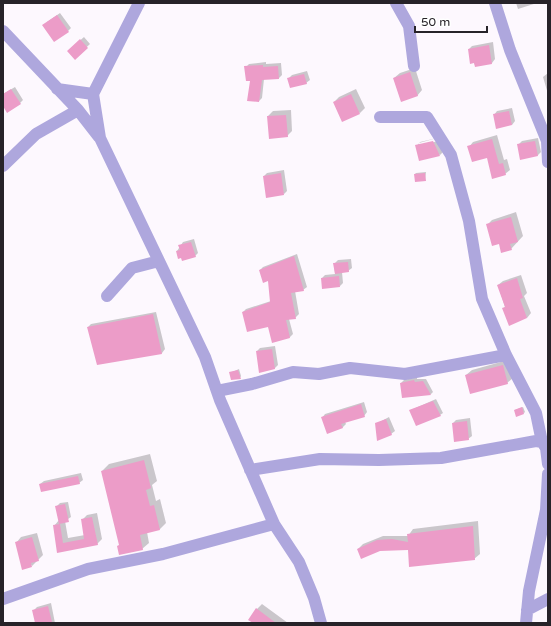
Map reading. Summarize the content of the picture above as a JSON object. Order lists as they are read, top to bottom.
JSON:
{
  "scale_bar": "50 m"
}
